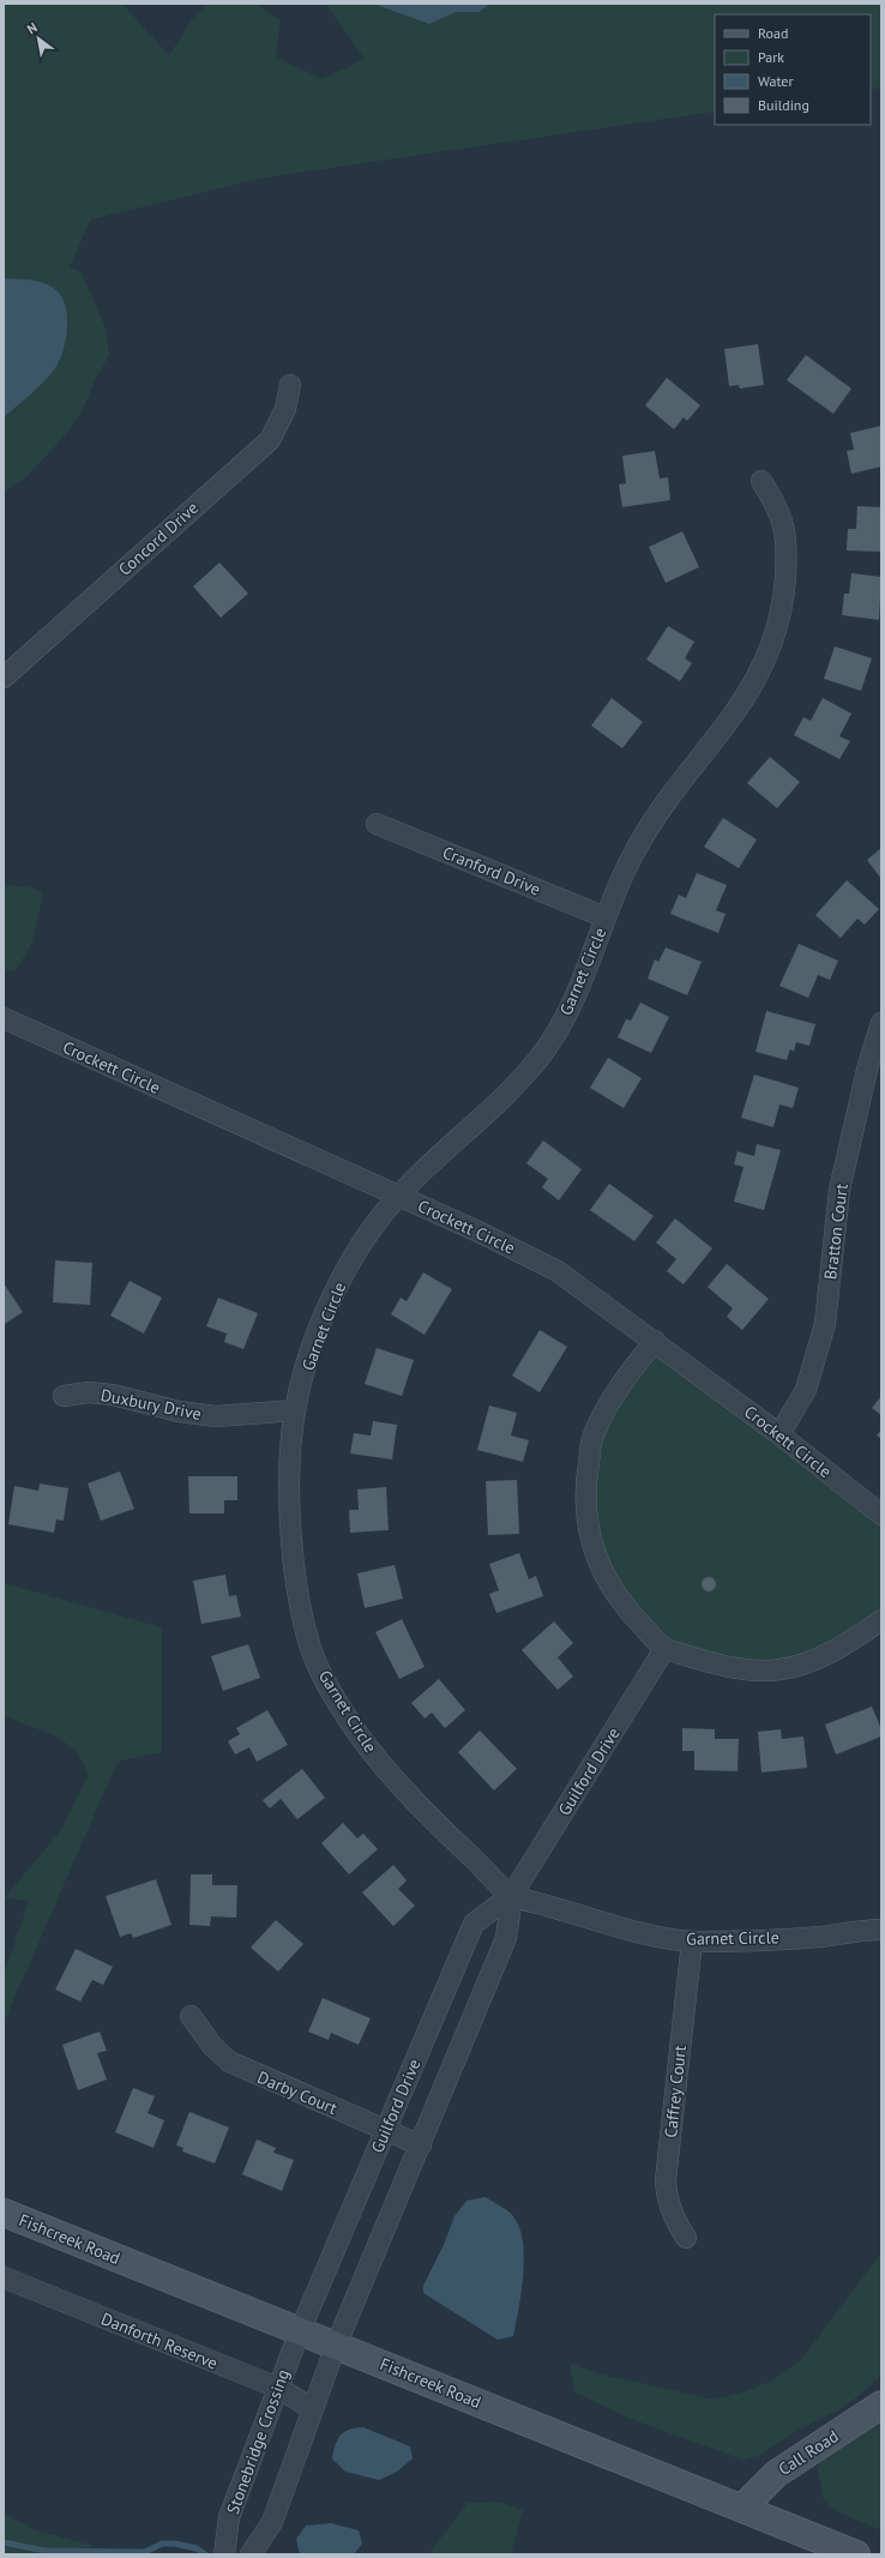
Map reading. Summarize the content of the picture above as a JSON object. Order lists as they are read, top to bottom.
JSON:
{
  "streets": {
    "main road": ["Fishcreek Road", "Call Road"],
    "street": [
      "Concord Drive",
      "Cranford Drive",
      "Garnet Circle",
      "Crockett Circle",
      "Bratton Court",
      "Duxbury Drive",
      "Guilford Drive",
      "Caffrey Court",
      "Darby Court",
      "Danforth Reserve",
      "Stonebridge Crossing"
    ]
  },
  "crossings": [
    ["Cranford Drive", "Garnet Circle"],
    ["Garnet Circle", "Crockett Circle"],
    ["Garnet Circle", "Duxbury Drive"],
    ["Garnet Circle", "Guilford Drive"],
    ["Garnet Circle", "Caffrey Court"],
    ["Crockett Circle", "Bratton Court"],
    ["Guilford Drive", "Darby Court"],
    ["Guilford Drive", "Fishcreek Road"],
    ["Guilford Drive", "Stonebridge Crossing"],
    ["Fishcreek Road", "Stonebridge Crossing"],
    ["Fishcreek Road", "Call Road"],
    ["Danforth Reserve", "Stonebridge Crossing"]
  ],
  "legend": [
    "Road",
    "Park",
    "Water",
    "Building"
  ],
  "north": "top left"
}
